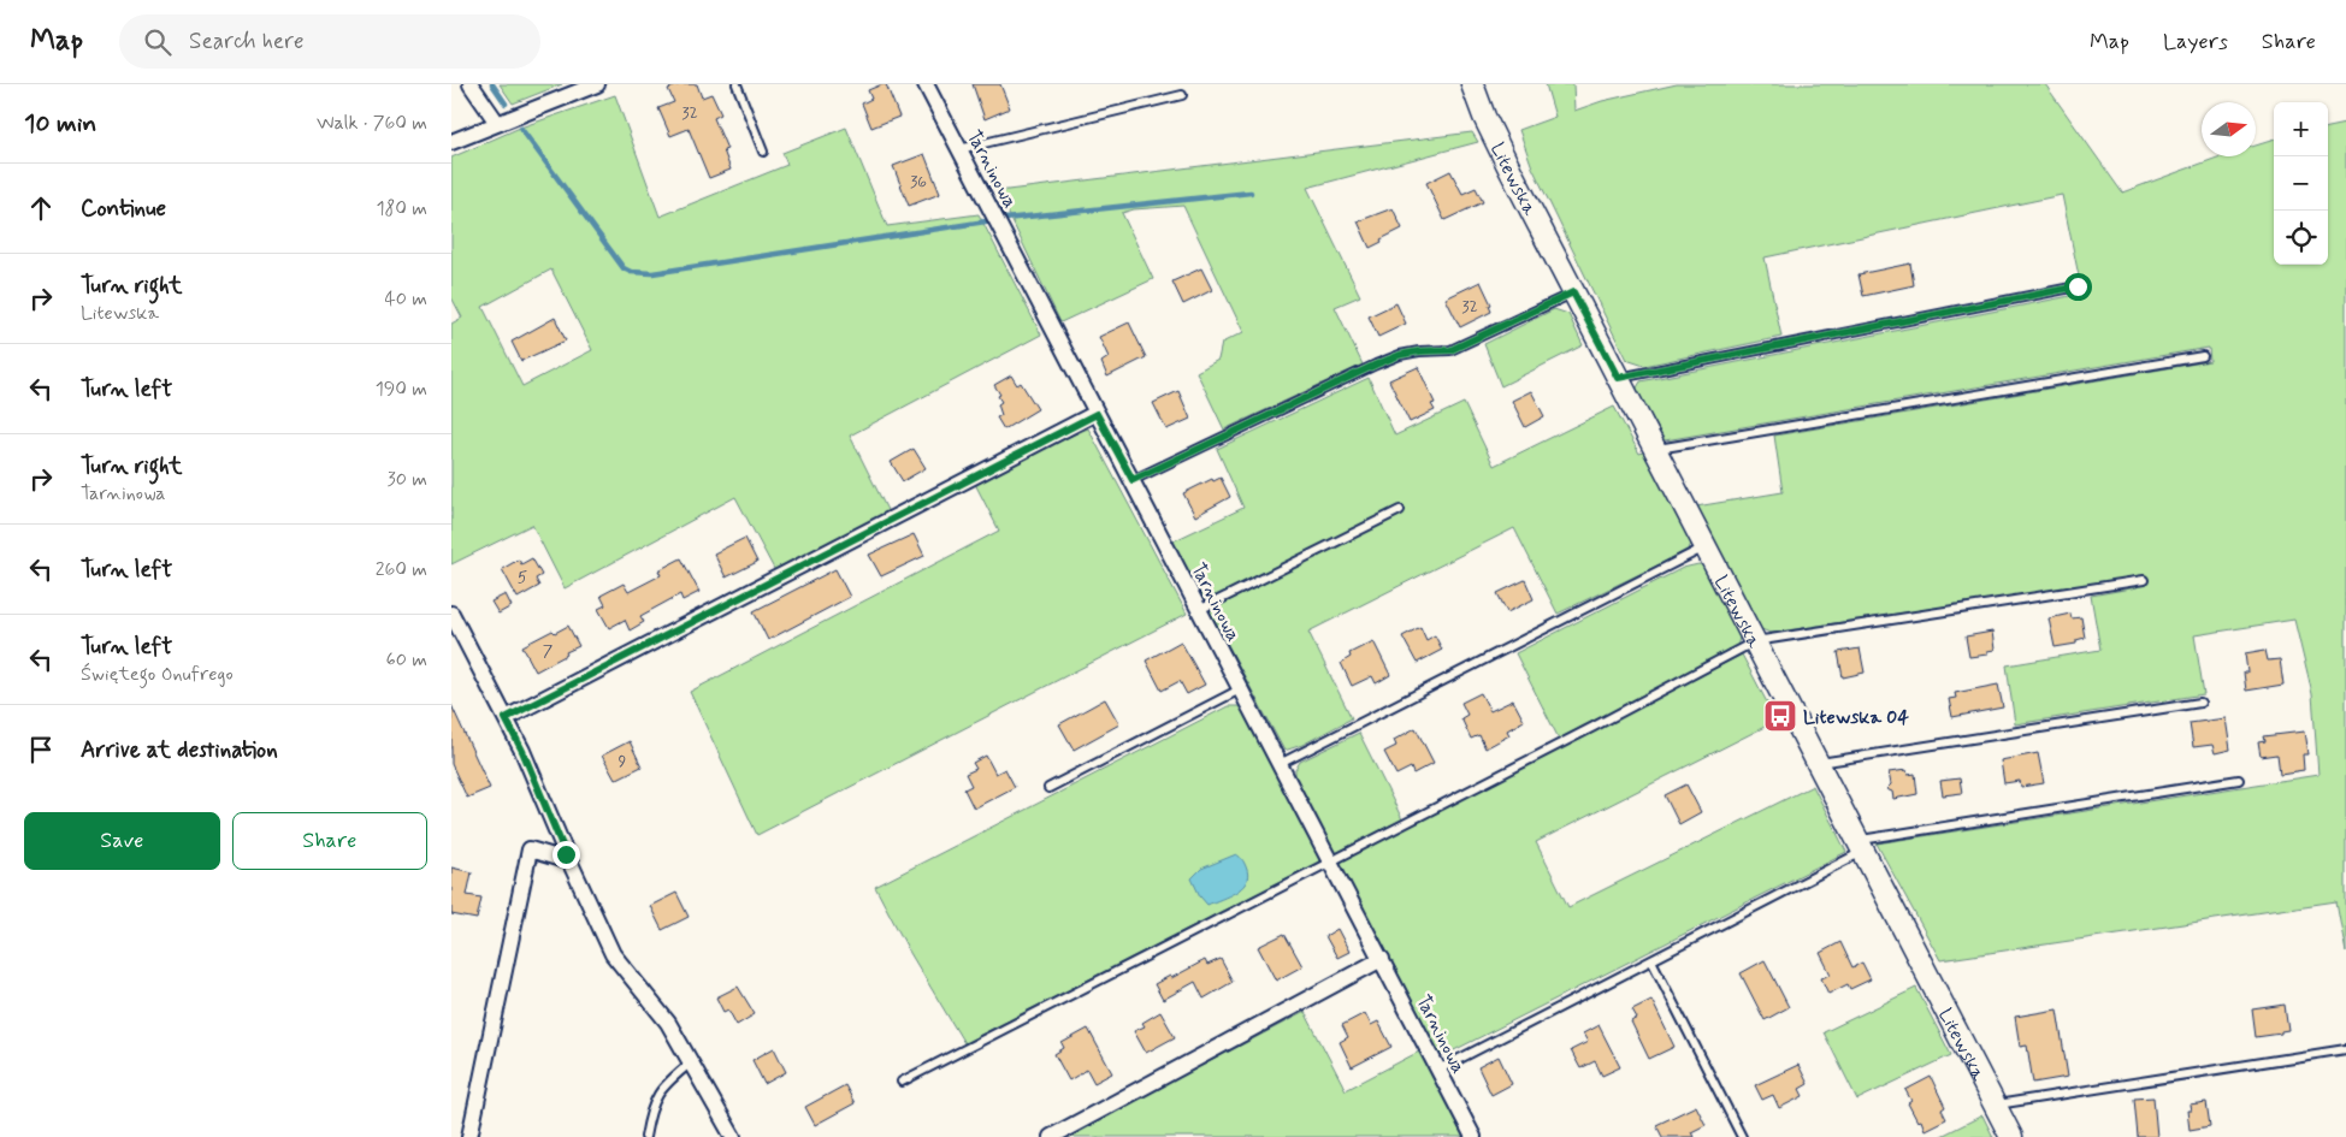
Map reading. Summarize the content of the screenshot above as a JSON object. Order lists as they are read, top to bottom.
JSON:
{
  "streets": {
    "street": ["Tarninowa", "Litewska"]
  },
  "places": {
    "bus stop": ["Litewska 04"]
  },
  "house_numbers": [
    "32",
    "36",
    "32",
    "5",
    "7",
    "9"
  ],
  "north": "right",
  "page": {
    "header": "Map",
    "search": "Search here",
    "nav": ["Map", "Layers", "Share"],
    "heading": ["10 min", "Walk · 760 m"],
    "map_buttons": ["+", "−"],
    "list": [
      ["Continue", "180 m"],
      ["Turn right", "Litewska", "40 m"],
      ["Turn left", "190 m"],
      ["Turn right", "Tarninowa", "30 m"],
      ["Turn left", "260 m"],
      ["Turn left", "Świętego Onufrego", "60 m"],
      "Arrive at destination"
    ],
    "buttons": ["Save", "Share"]
  }
}
